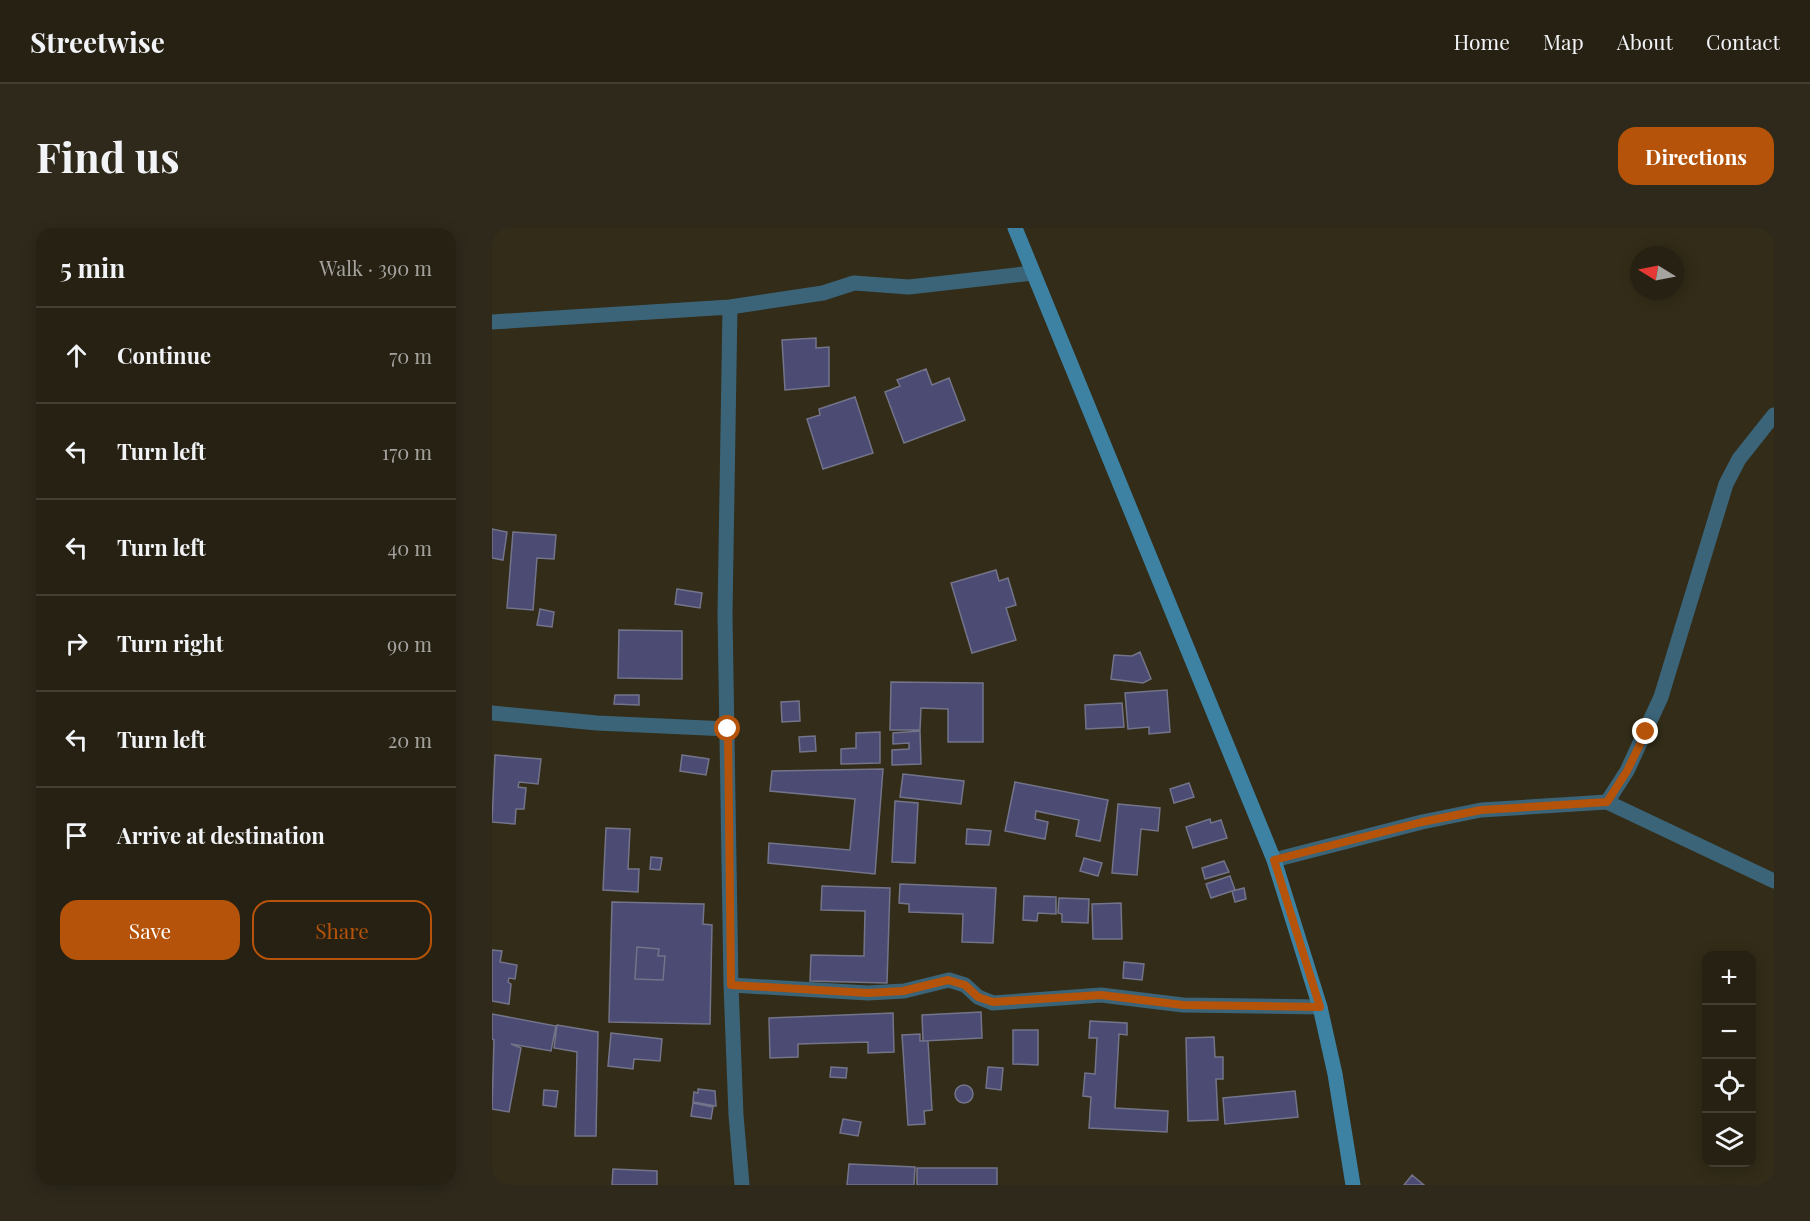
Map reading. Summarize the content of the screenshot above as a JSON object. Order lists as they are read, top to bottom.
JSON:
{
  "north": "left",
  "page": {
    "header": "Streetwise",
    "nav": [
      "Home",
      "Map",
      "About",
      "Contact"
    ],
    "buttons": [
      "Directions",
      ["Save", "Share"]
    ],
    "title": "Find us",
    "heading": ["5 min", "Walk · 390 m"],
    "list": [
      ["Continue", "70 m"],
      ["Turn left", "170 m"],
      ["Turn left", "40 m"],
      ["Turn right", "90 m"],
      ["Turn left", "20 m"],
      "Arrive at destination"
    ],
    "map_buttons": ["+", "−"]
  }
}
